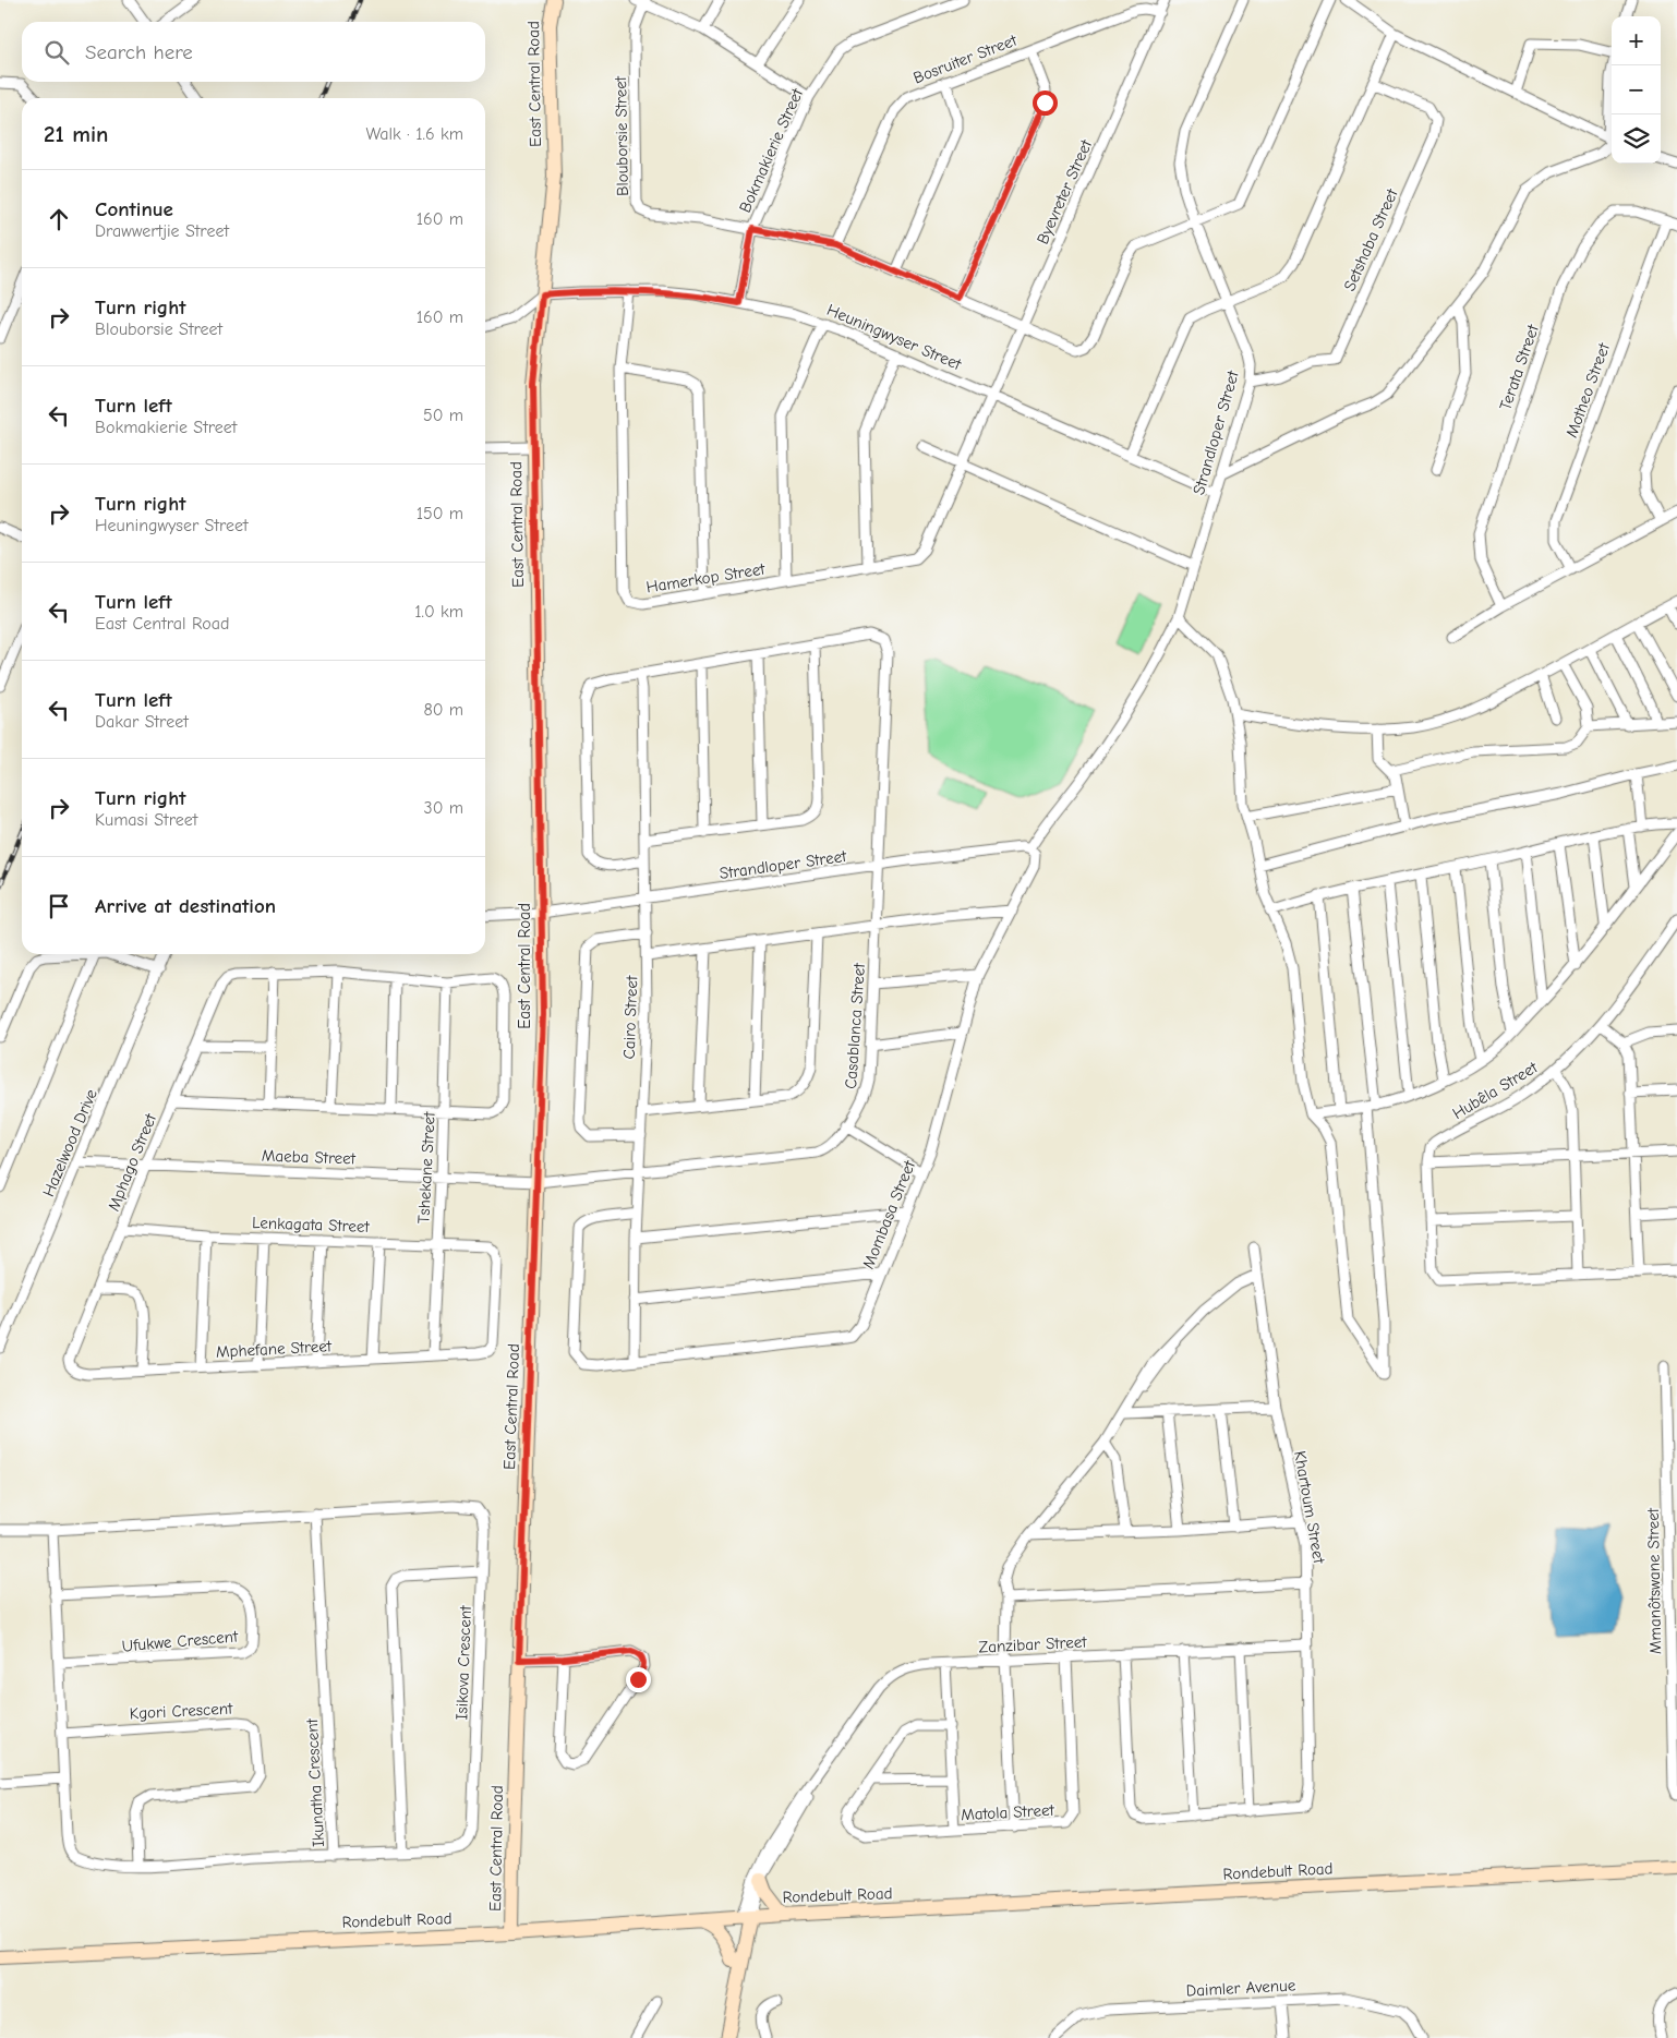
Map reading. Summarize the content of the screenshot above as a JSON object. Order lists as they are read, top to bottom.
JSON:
{
  "streets": {
    "street": [
      "Bosruiter Street",
      "East Central Road",
      "Blouborsie Street",
      "Bokmakierie Street",
      "Byevreter Street",
      "Setshaba Street",
      "Heuningwyser Street",
      "Terata Street",
      "Motheo Street",
      "Strandloper Street",
      "Hamerkop Street",
      "Cairo Street",
      "Casablanca Street",
      "Hubêla Street",
      "Hazelwood Drive",
      "Maeba Street",
      "Mphago Street",
      "Tshekane Street",
      "Mombasa Street",
      "Lenkagata Street",
      "Mphefane Street",
      "Khartoum Street",
      "Mmanôtswane Street",
      "Ufukwe Crescent",
      "Zanzibar Street",
      "Isikova Crescent",
      "Kgori Crescent",
      "Ikunatha Crescent",
      "Matola Street",
      "Rondebult Road",
      "Daimler Avenue"
    ]
  },
  "crossings": [
    ["Bosruiter Street", "Blouborsie Street"],
    ["Bosruiter Street", "Byevreter Street"],
    ["East Central Road", "Heuningwyser Street"],
    ["East Central Road", "Strandloper Street"],
    ["East Central Road", "Casablanca Street"],
    ["East Central Road", "Maeba Street"],
    ["East Central Road", "Rondebult Road"],
    ["Blouborsie Street", "Bokmakierie Street"],
    ["Blouborsie Street", "Byevreter Street"],
    ["Blouborsie Street", "Strandloper Street"],
    ["Bokmakierie Street", "Heuningwyser Street"],
    ["Byevreter Street", "Heuningwyser Street"],
    ["Byevreter Street", "Hamerkop Street"],
    ["Setshaba Street", "Strandloper Street"],
    ["Heuningwyser Street", "Strandloper Street"],
    ["Heuningwyser Street", "Hamerkop Street"],
    ["Terata Street", "Motheo Street"],
    ["Strandloper Street", "Cairo Street"],
    ["Strandloper Street", "Casablanca Street"],
    ["Strandloper Street", "Mombasa Street"],
    ["Cairo Street", "Casablanca Street"],
    ["Cairo Street", "Mombasa Street"],
    ["Casablanca Street", "Maeba Street"],
    ["Hazelwood Drive", "Maeba Street"],
    ["Maeba Street", "Mphago Street"],
    ["Maeba Street", "Tshekane Street"],
    ["Mphago Street", "Lenkagata Street"],
    ["Mphago Street", "Mphefane Street"],
    ["Tshekane Street", "Lenkagata Street"],
    ["Tshekane Street", "Mphefane Street"],
    ["Lenkagata Street", "Mphefane Street"],
    ["Khartoum Street", "Zanzibar Street"],
    ["Ufukwe Crescent", "Ikunatha Crescent"],
    ["Zanzibar Street", "Matola Street"],
    ["Isikova Crescent", "Ikunatha Crescent"],
    ["Kgori Crescent", "Ikunatha Crescent"]
  ],
  "page": {
    "map_buttons": ["+", "−"],
    "search": "Search here",
    "heading": ["21 min", "Walk · 1.6 km"],
    "list": [
      ["Continue", "Drawwertjie Street", "160 m"],
      ["Turn right", "Blouborsie Street", "160 m"],
      ["Turn left", "Bokmakierie Street", "50 m"],
      ["Turn right", "Heuningwyser Street", "150 m"],
      ["Turn left", "East Central Road", "1.0 km"],
      ["Turn left", "Dakar Street", "80 m"],
      ["Turn right", "Kumasi Street", "30 m"],
      "Arrive at destination"
    ]
  }
}
